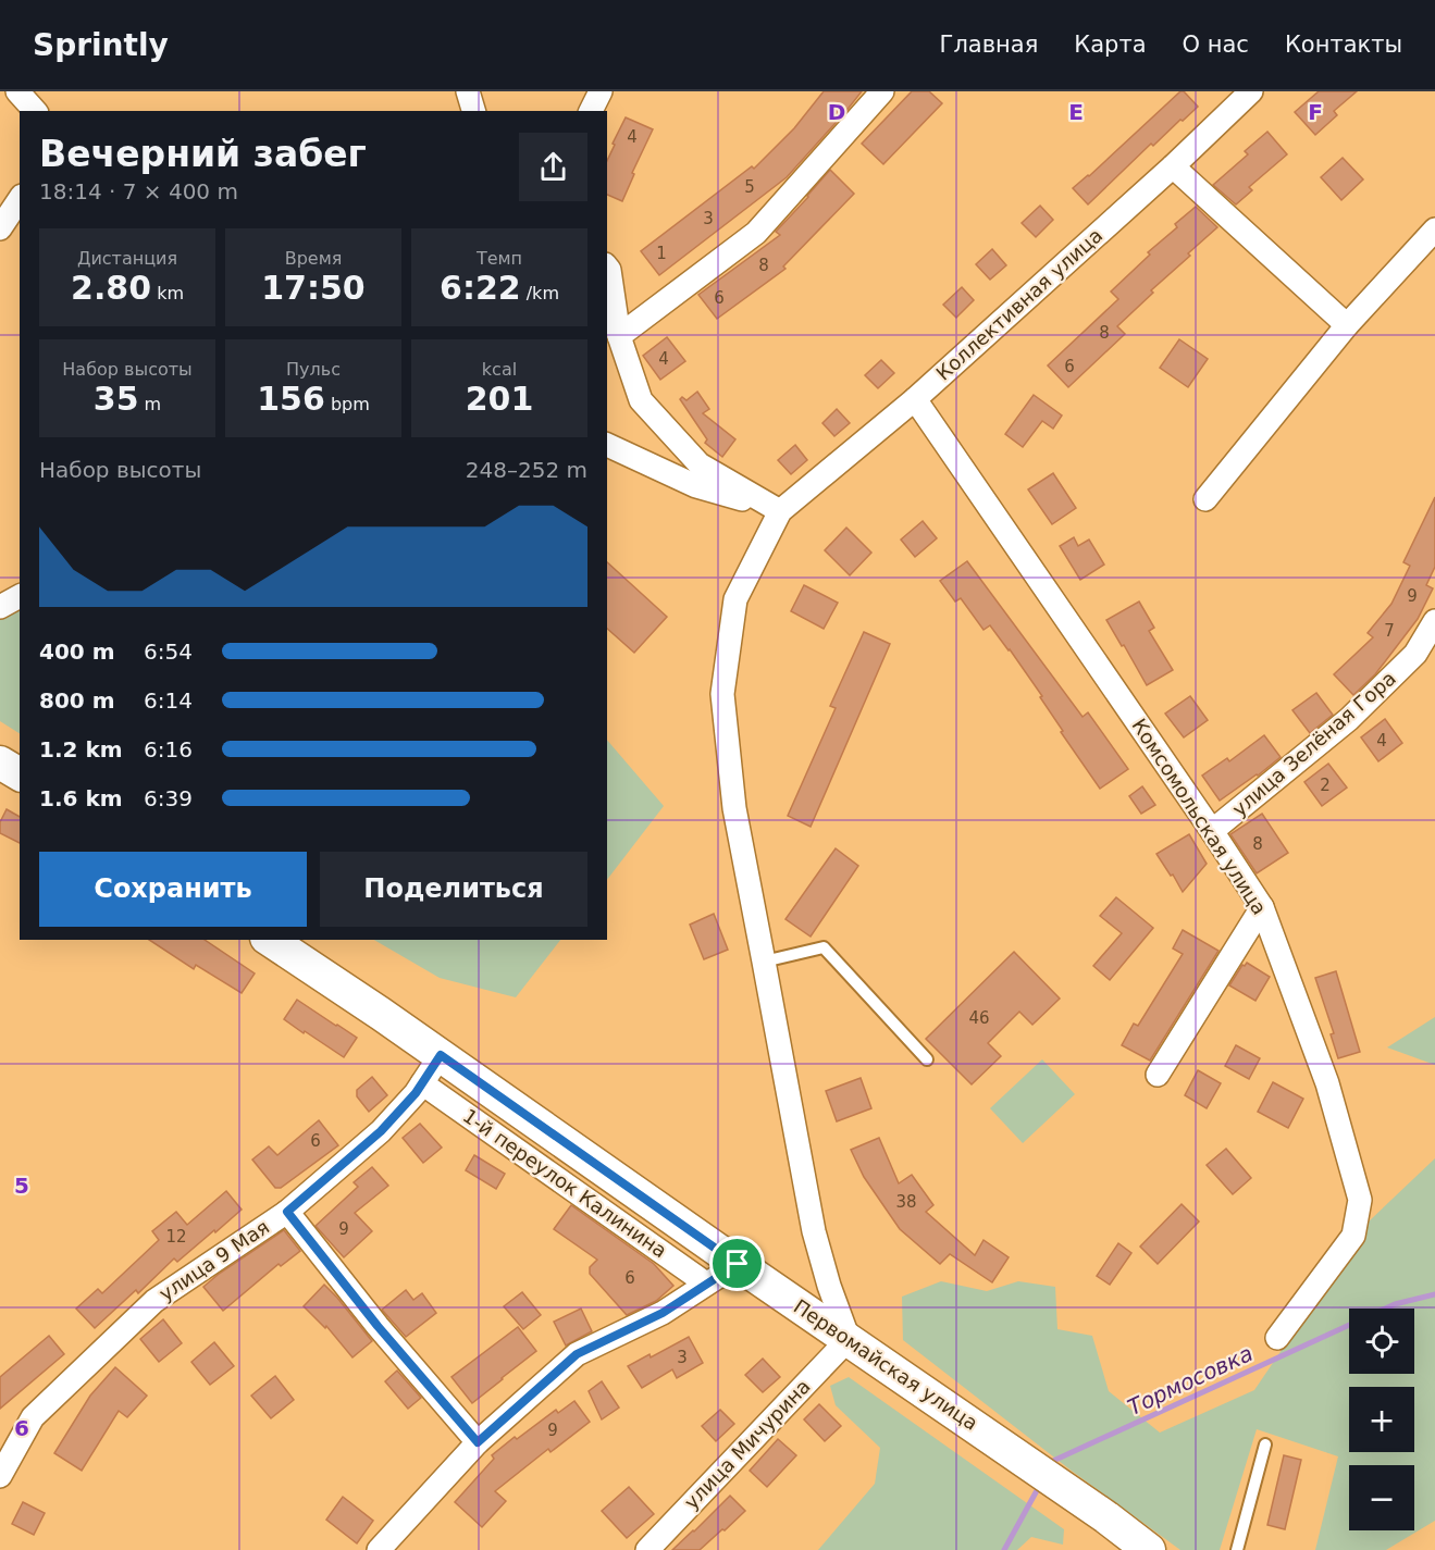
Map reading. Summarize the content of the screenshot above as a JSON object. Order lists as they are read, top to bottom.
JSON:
{
  "streets": {
    "main road": ["Первомайская улица"],
    "street": [
      "Коллективная улица",
      "улица Зелёная Гора",
      "Комсомольская улица",
      "1-й переулок Калинина",
      "улица 9 Мая",
      "улица Мичурина"
    ]
  },
  "crossings": [
    ["Коллективная улица", "Комсомольская улица"],
    ["улица Зелёная Гора", "Комсомольская улица"],
    ["1-й переулок Калинина", "улица 9 Мая"],
    ["улица 9 Мая", "Первомайская улица"],
    ["Первомайская улица", "улица Мичурина"]
  ],
  "water": ["Тормосовка"],
  "house_numbers": [
    "4",
    "5",
    "3",
    "1",
    "8",
    "6",
    "8",
    "4",
    "6",
    "9",
    "7",
    "4",
    "2",
    "8",
    "46",
    "6",
    "38",
    "9",
    "12",
    "6",
    "3",
    "9"
  ],
  "page": {
    "header": "Sprintly",
    "nav": [
      "Главная",
      "Карта",
      "О нас",
      "Контакты"
    ],
    "heading": ["Вечерний забег", "18:14 · 7 × 400 m"],
    "stats": [
      ["Дистанция", "2.80 km"],
      ["Время", "17:50"],
      ["Темп", "6:22 /km"],
      ["Набор высоты", "35 m"],
      ["Пульс", "156 bpm"],
      ["kcal", "201"]
    ],
    "chart": ["Набор высоты", "248–252 m"],
    "list": [
      {
        "name": "400 m",
        "note": "6:54"
      },
      {
        "name": "800 m",
        "note": "6:14"
      },
      {
        "name": "1.2 km",
        "note": "6:16"
      },
      {
        "name": "1.6 km",
        "note": "6:39"
      }
    ],
    "buttons": ["Сохранить", "Поделиться"],
    "map_buttons": ["+", "−"]
  },
  "grid": {
    "columns": ["D", "E", "F"],
    "rows": ["5", "6"]
  }
}
